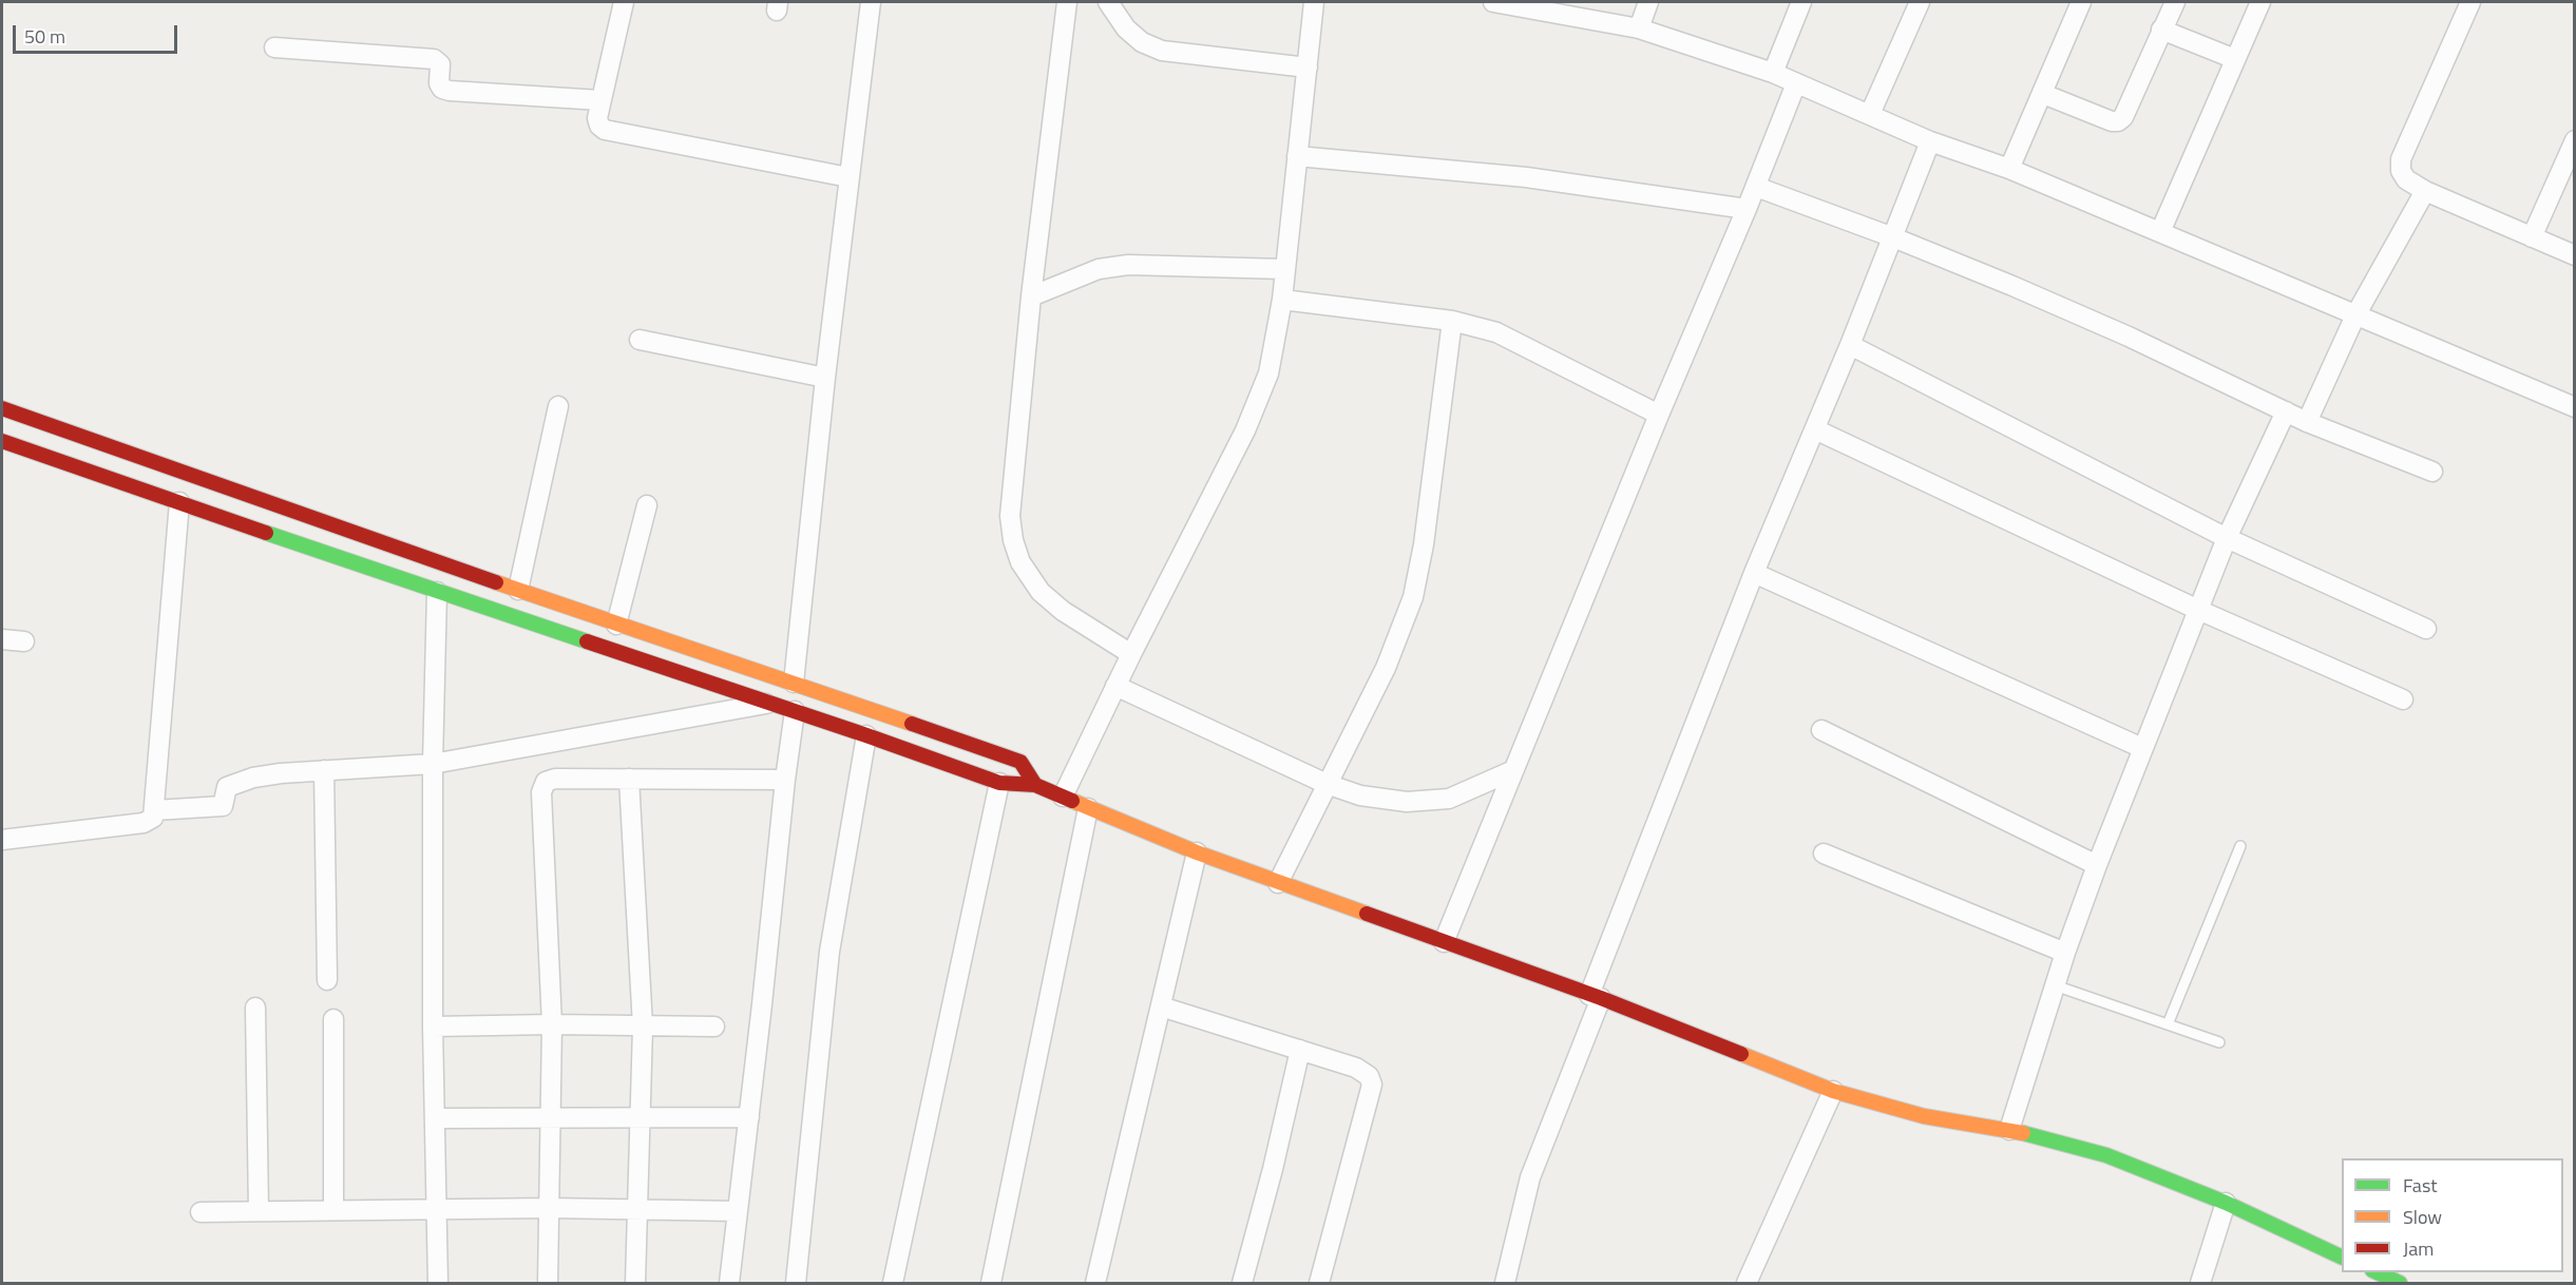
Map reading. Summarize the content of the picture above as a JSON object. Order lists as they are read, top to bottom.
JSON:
{
  "legend": ["Fast", "Slow", "Jam"],
  "scale_bar": "50 m"
}
